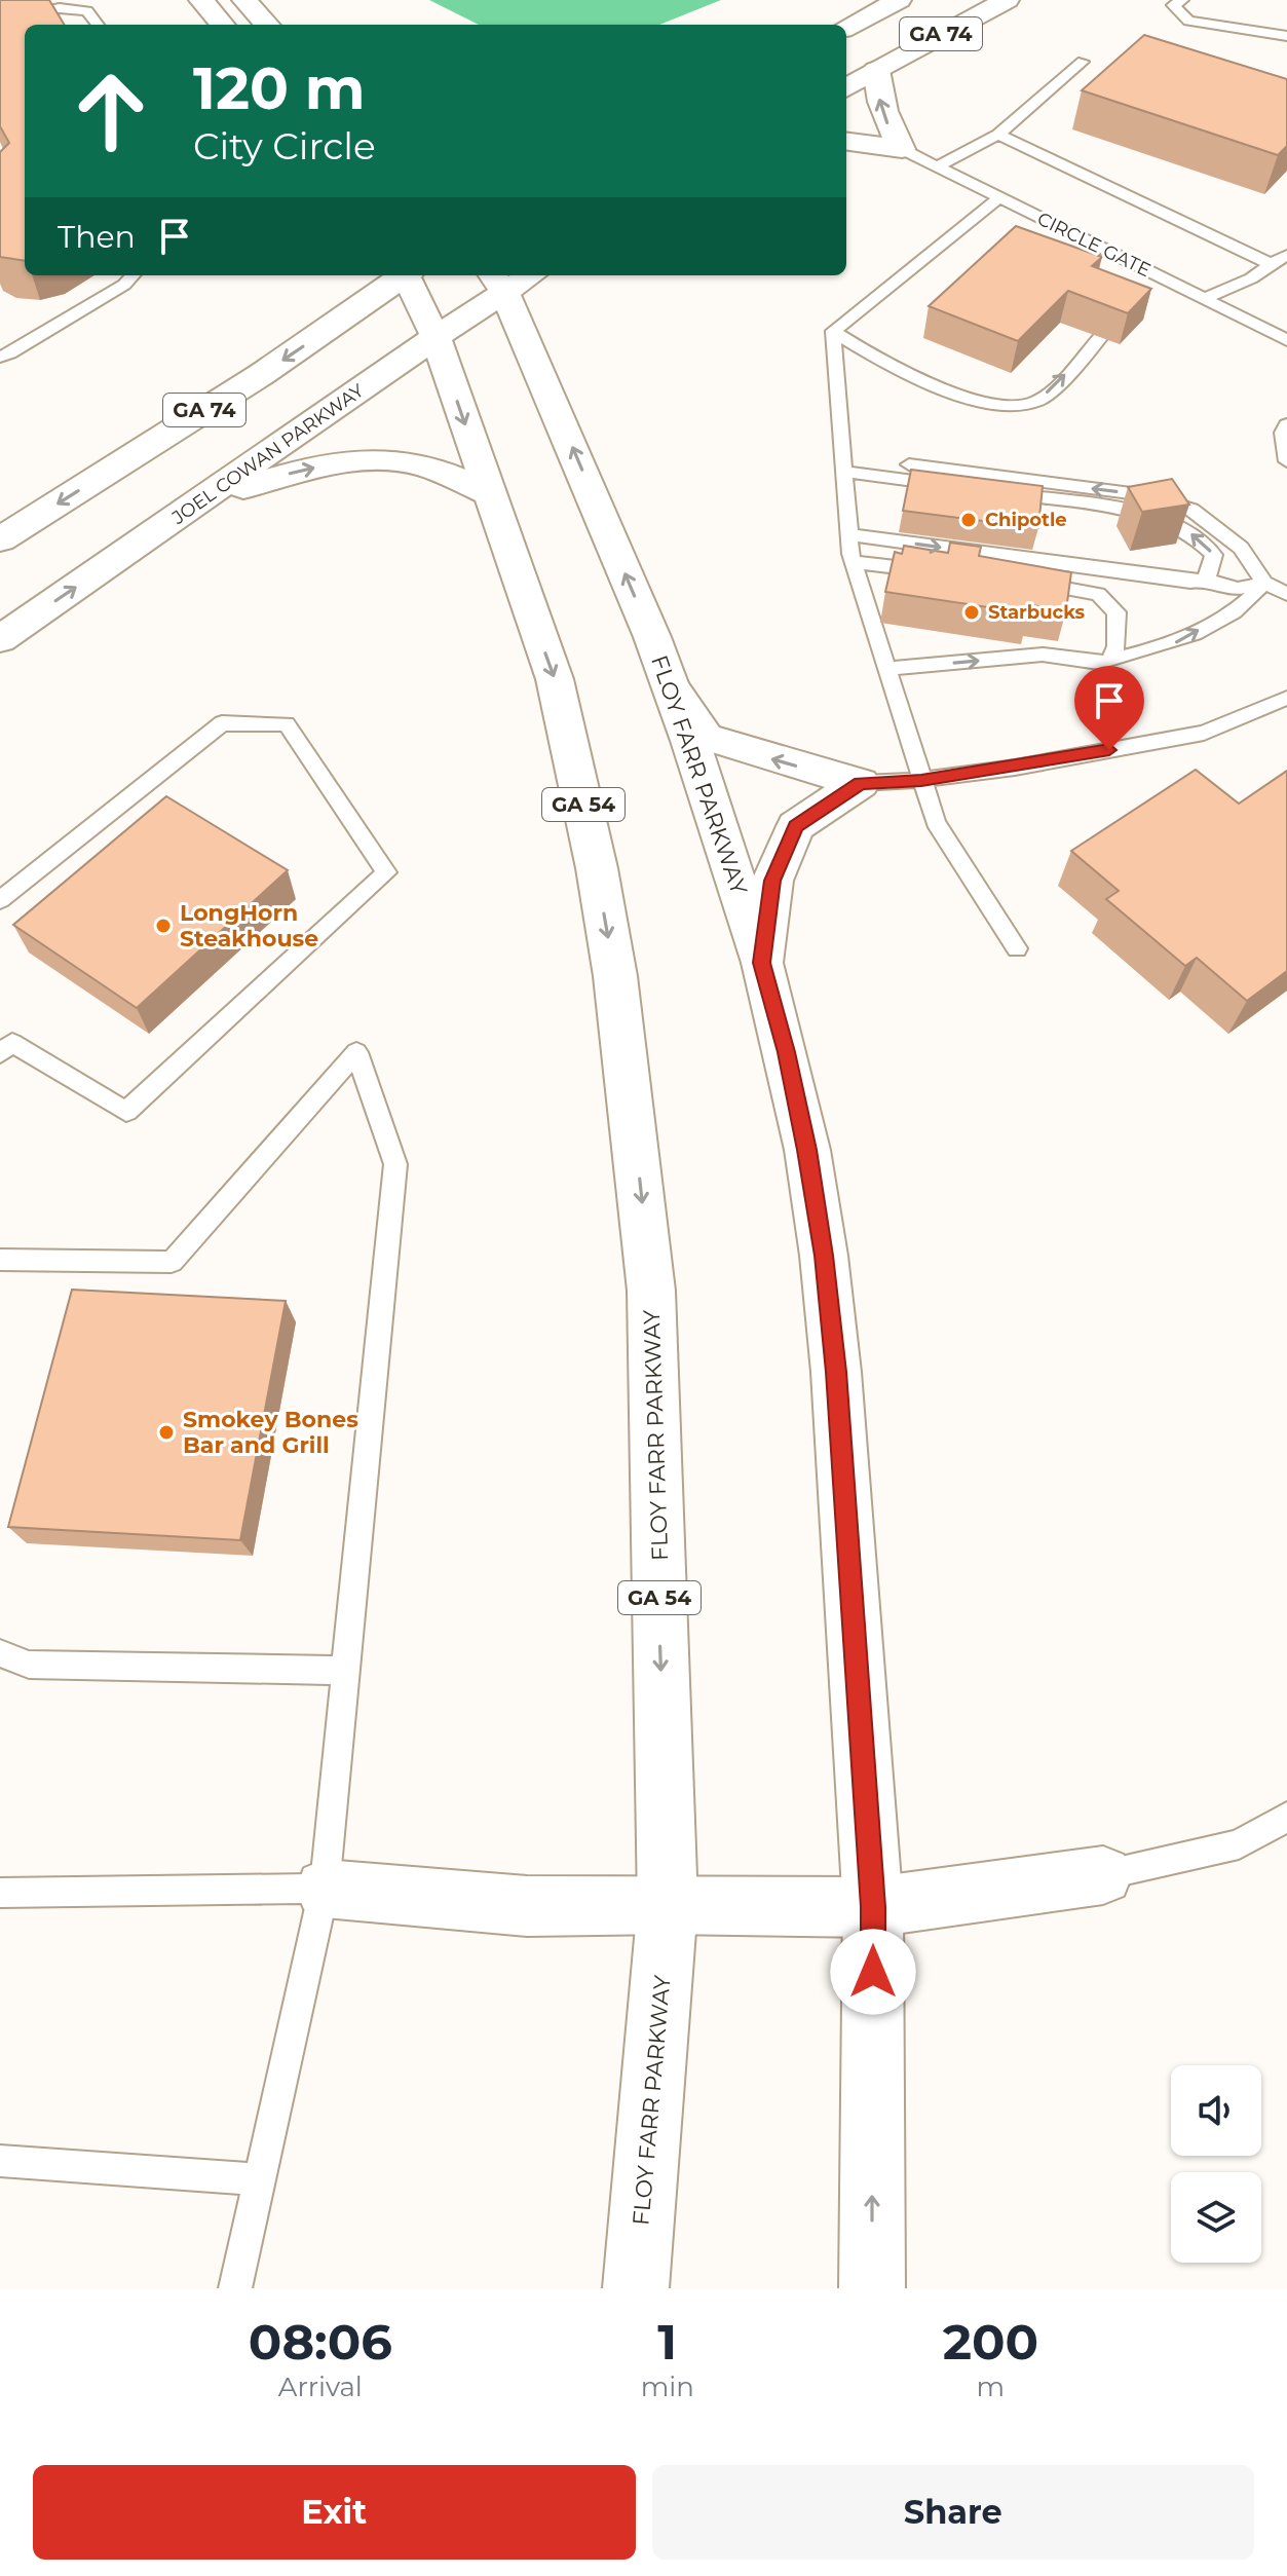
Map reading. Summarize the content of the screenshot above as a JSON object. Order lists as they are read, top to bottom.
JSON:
{
  "streets": {
    "main road": [
      "GA 74",
      "CIRCLE GATE",
      "JOEL COWAN PARKWAY",
      "FLOY FARR PARKWAY",
      "GA 54"
    ]
  },
  "crossings": [
    ["JOEL COWAN PARKWAY", "FLOY FARR PARKWAY"]
  ],
  "places": [
    "Chipotle",
    "Starbucks",
    "LongHorn Steakhouse",
    "Smokey Bones Bar and Grill"
  ],
  "page": {
    "turn": ["120 m", "City Circle"],
    "then": "Then",
    "eta": [
      "08:06",
      "Arrival",
      "1",
      "min",
      "200",
      "m"
    ],
    "buttons": ["Exit", "Share"]
  }
}
